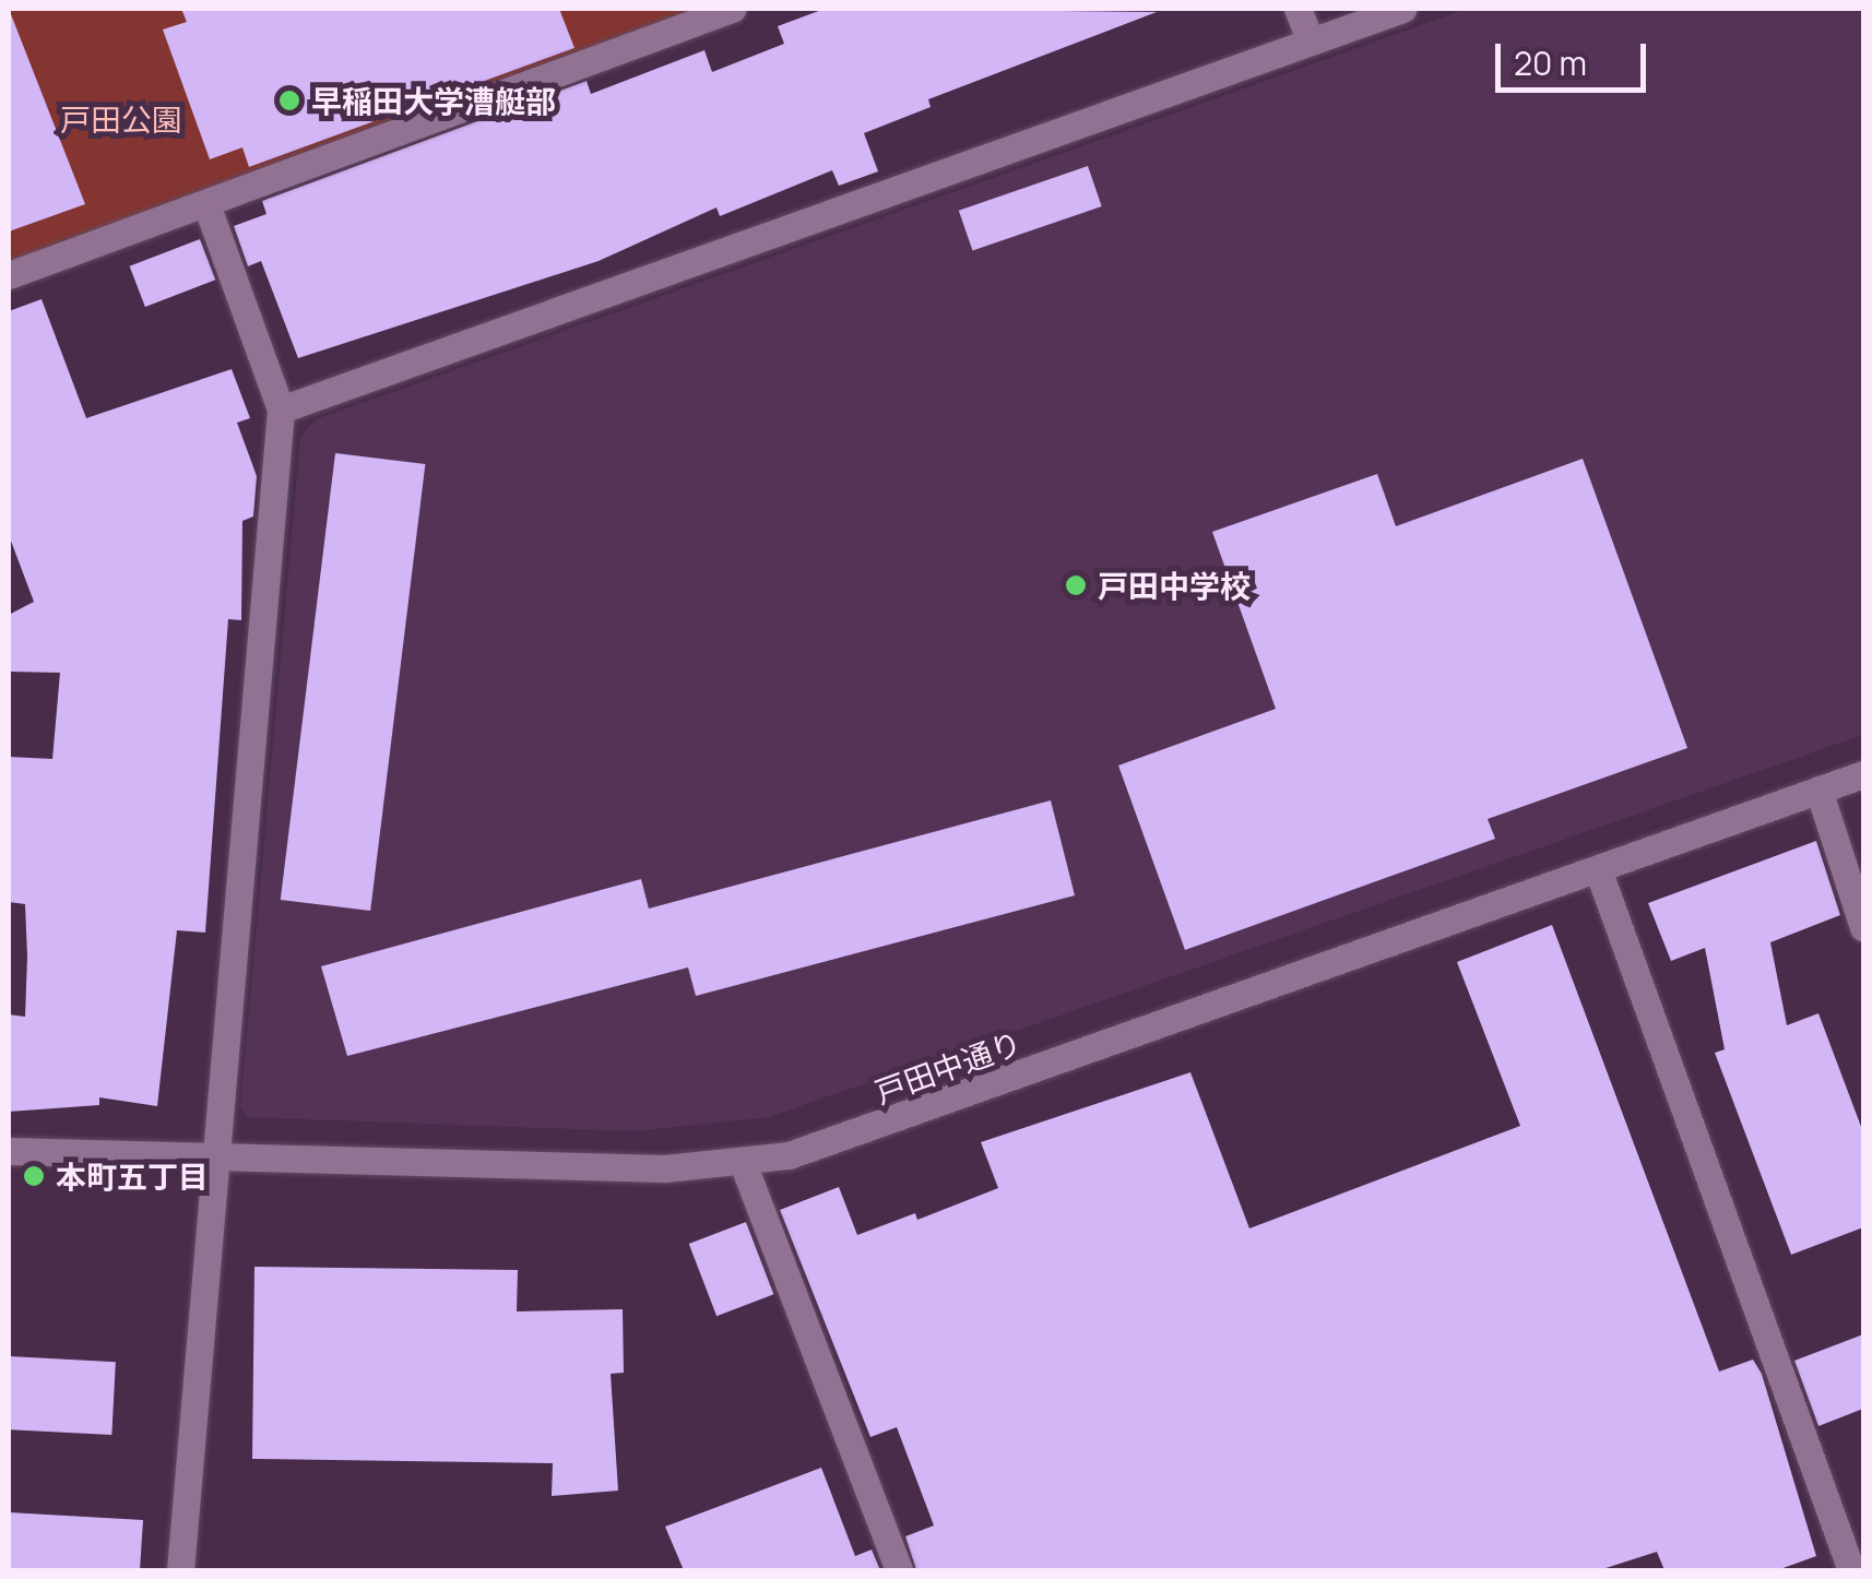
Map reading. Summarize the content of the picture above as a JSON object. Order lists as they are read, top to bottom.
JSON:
{
  "streets": {
    "street": ["戸田中通り"]
  },
  "parks": ["戸田公園"],
  "places": ["早稲田大学漕艇部", "戸田中学校", "本町五丁目"],
  "scale_bar": "20 m"
}
